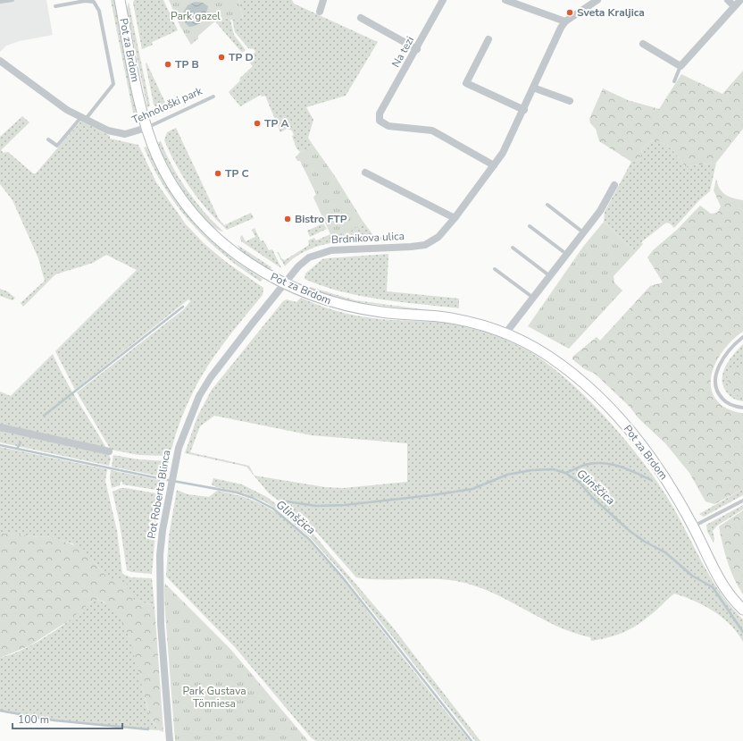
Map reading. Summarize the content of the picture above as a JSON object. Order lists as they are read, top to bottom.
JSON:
{
  "streets": {
    "main road": ["Pot za Brdom"],
    "street": [
      "Na tezi",
      "Tehnološki park",
      "Brdnikova ulica",
      "Pot Roberta Blinca"
    ]
  },
  "crossings": [
    ["Pot za Brdom", "Tehnološki park"],
    ["Pot za Brdom", "Brdnikova ulica"],
    ["Pot za Brdom", "Pot Roberta Blinca"],
    ["Na tezi", "Brdnikova ulica"],
    ["Brdnikova ulica", "Pot Roberta Blinca"]
  ],
  "water": ["Glinščica"],
  "parks": ["Park gazel", "Park Gustava Tönniesa"],
  "places": [
    "Sveta Kraljica",
    "TP D",
    "TP B",
    "TP A",
    "TP C",
    "Bistro FTP"
  ],
  "scale_bar": "100 m"
}
